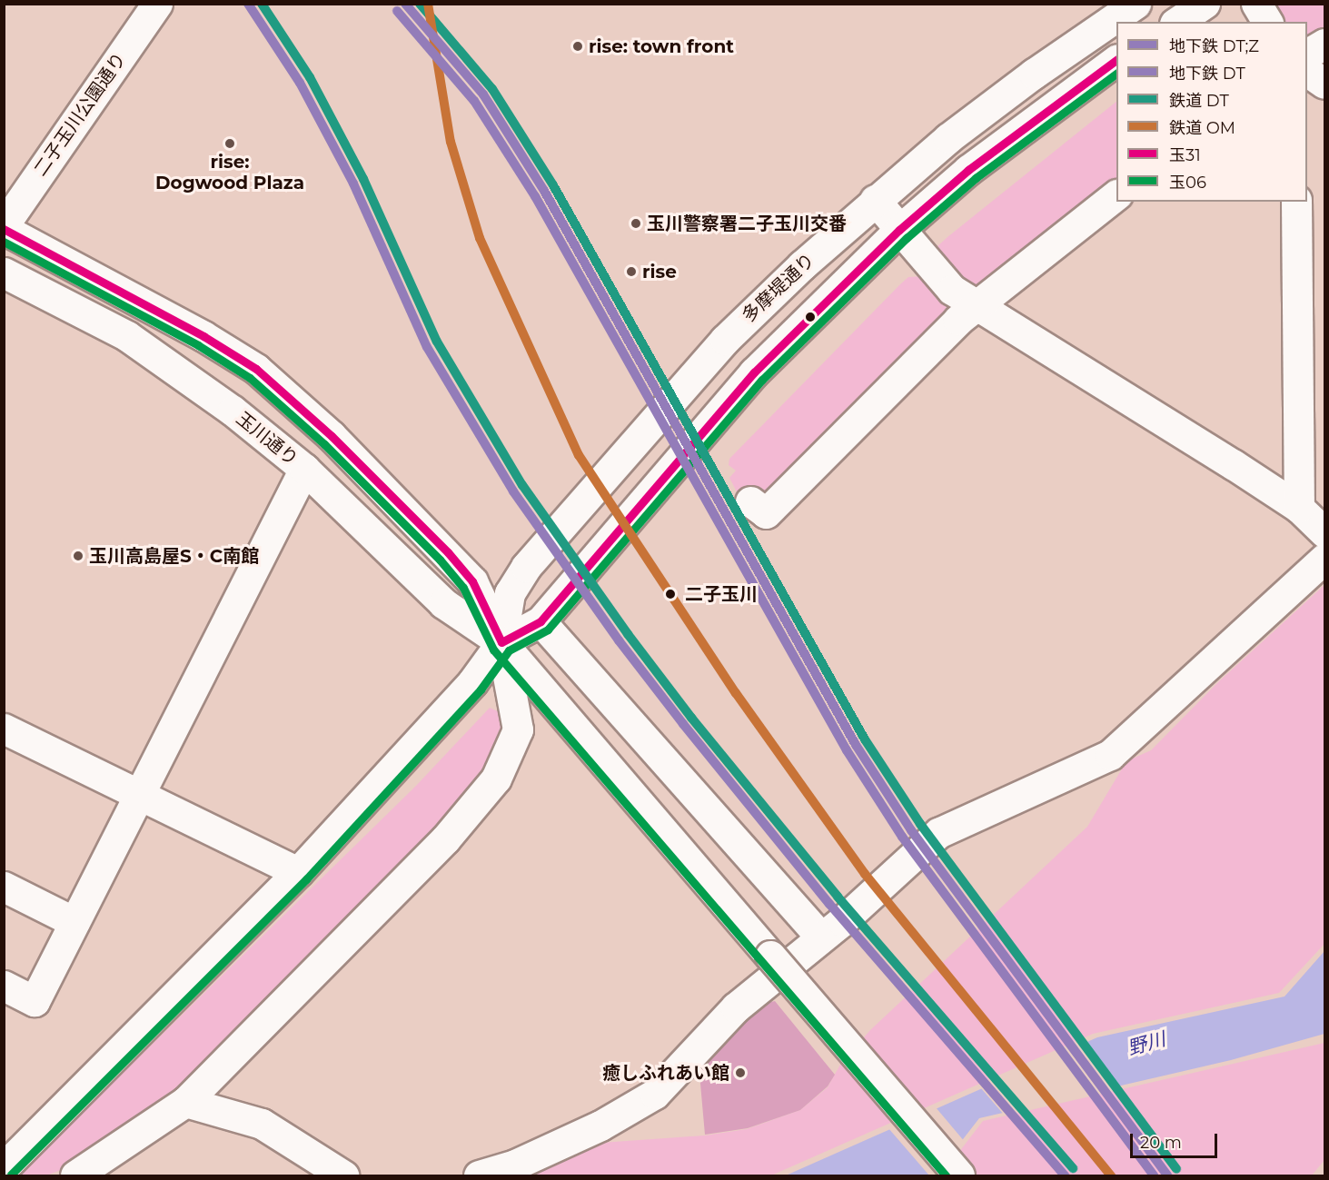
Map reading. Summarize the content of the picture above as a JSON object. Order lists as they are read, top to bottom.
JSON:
{
  "streets": {
    "main road": ["二子玉川公園通り", "多摩堤通り", "玉川通り"]
  },
  "crossings": [
    ["二子玉川公園通り", "玉川通り"],
    ["多摩堤通り", "玉川通り"]
  ],
  "water": ["野川"],
  "places": [
    "rise: town front",
    "rise: Dogwood Plaza",
    "玉川警察署二子玉川交番",
    "rise",
    "玉川高島屋S・C南館",
    "二子玉川",
    "癒しふれあい館"
  ],
  "lines": [
    "metro line DT;Z",
    "rail line DT",
    "rail line OM",
    "metro line DT",
    "transit line 玉31",
    "transit line 玉06"
  ],
  "legend": [
    "地下鉄 DT;Z",
    "地下鉄 DT",
    "鉄道 DT",
    "鉄道 OM",
    "玉31",
    "玉06"
  ],
  "scale_bar": "20 m"
}
